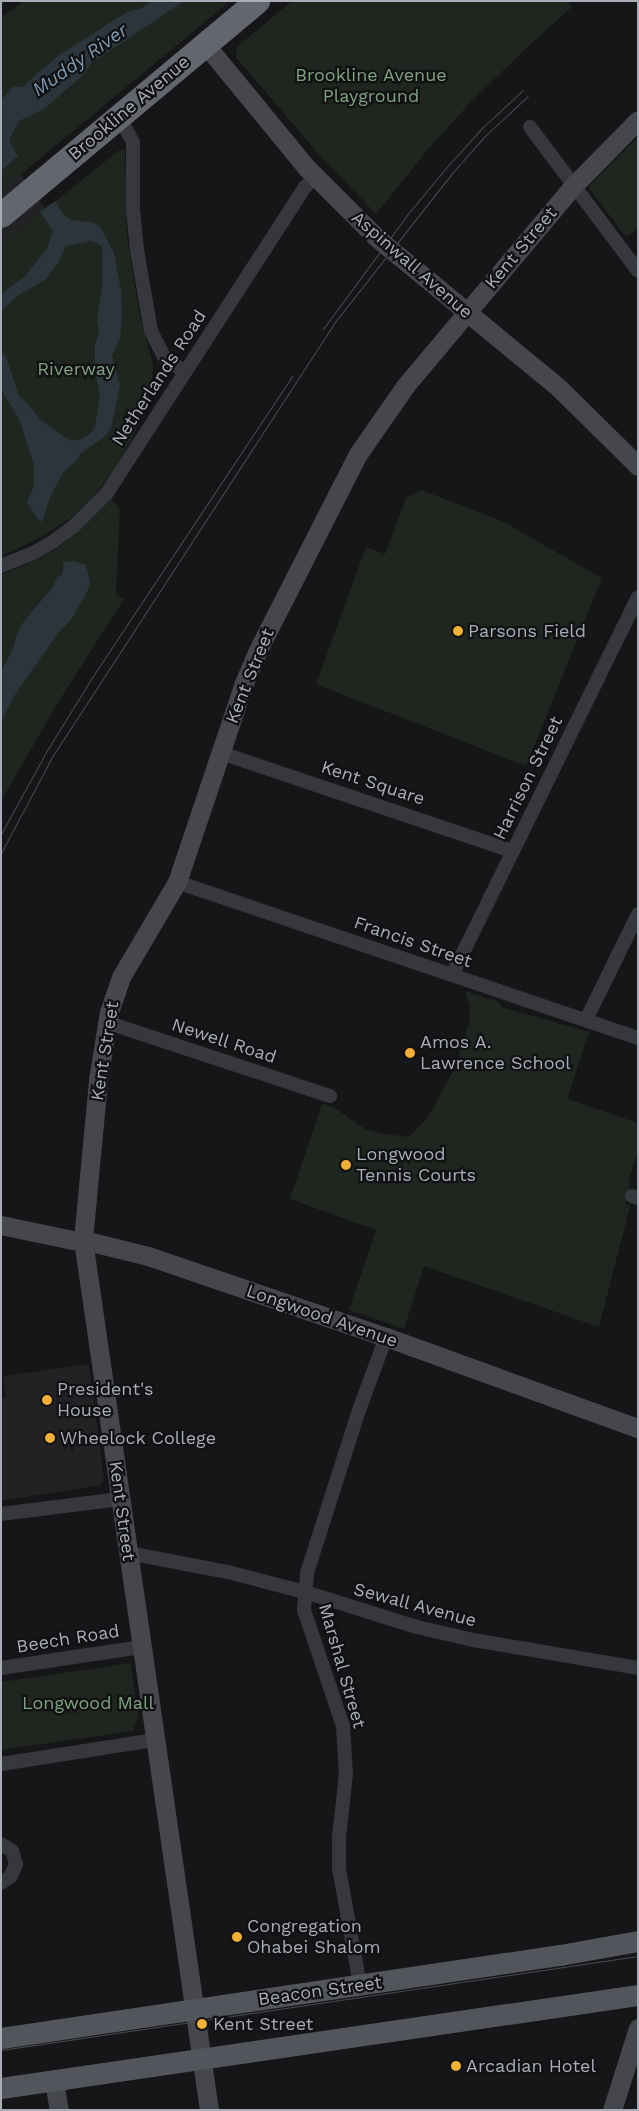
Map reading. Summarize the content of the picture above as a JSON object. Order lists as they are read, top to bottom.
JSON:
{
  "streets": {
    "highway": ["Brookline Avenue"],
    "main road": ["Beacon Street"],
    "street": [
      "Kent Street",
      "Aspinwall Avenue",
      "Netherlands Road",
      "Harrison Street",
      "Kent Square",
      "Francis Street",
      "Newell Road",
      "Longwood Avenue",
      "Sewall Avenue",
      "Beech Road",
      "Marshal Street"
    ]
  },
  "crossings": [
    ["Brookline Avenue", "Aspinwall Avenue"],
    ["Kent Street", "Aspinwall Avenue"],
    ["Kent Street", "Kent Square"],
    ["Kent Street", "Francis Street"],
    ["Kent Street", "Newell Road"],
    ["Kent Street", "Longwood Avenue"],
    ["Kent Street", "Sewall Avenue"],
    ["Kent Street", "Beech Road"],
    ["Kent Street", "Beacon Street"],
    ["Aspinwall Avenue", "Netherlands Road"],
    ["Harrison Street", "Kent Square"],
    ["Harrison Street", "Francis Street"],
    ["Longwood Avenue", "Marshal Street"],
    ["Sewall Avenue", "Marshal Street"],
    ["Marshal Street", "Beacon Street"]
  ],
  "water": ["Muddy River"],
  "parks": ["Brookline Avenue Playground", "Riverway", "Longwood Mall"],
  "places": [
    "Parsons Field",
    "Amos A. Lawrence School",
    "Longwood Tennis Courts",
    "President's House",
    "Wheelock College",
    "Congregation Ohabei Shalom",
    "Kent Street",
    "Arcadian Hotel"
  ]
}
